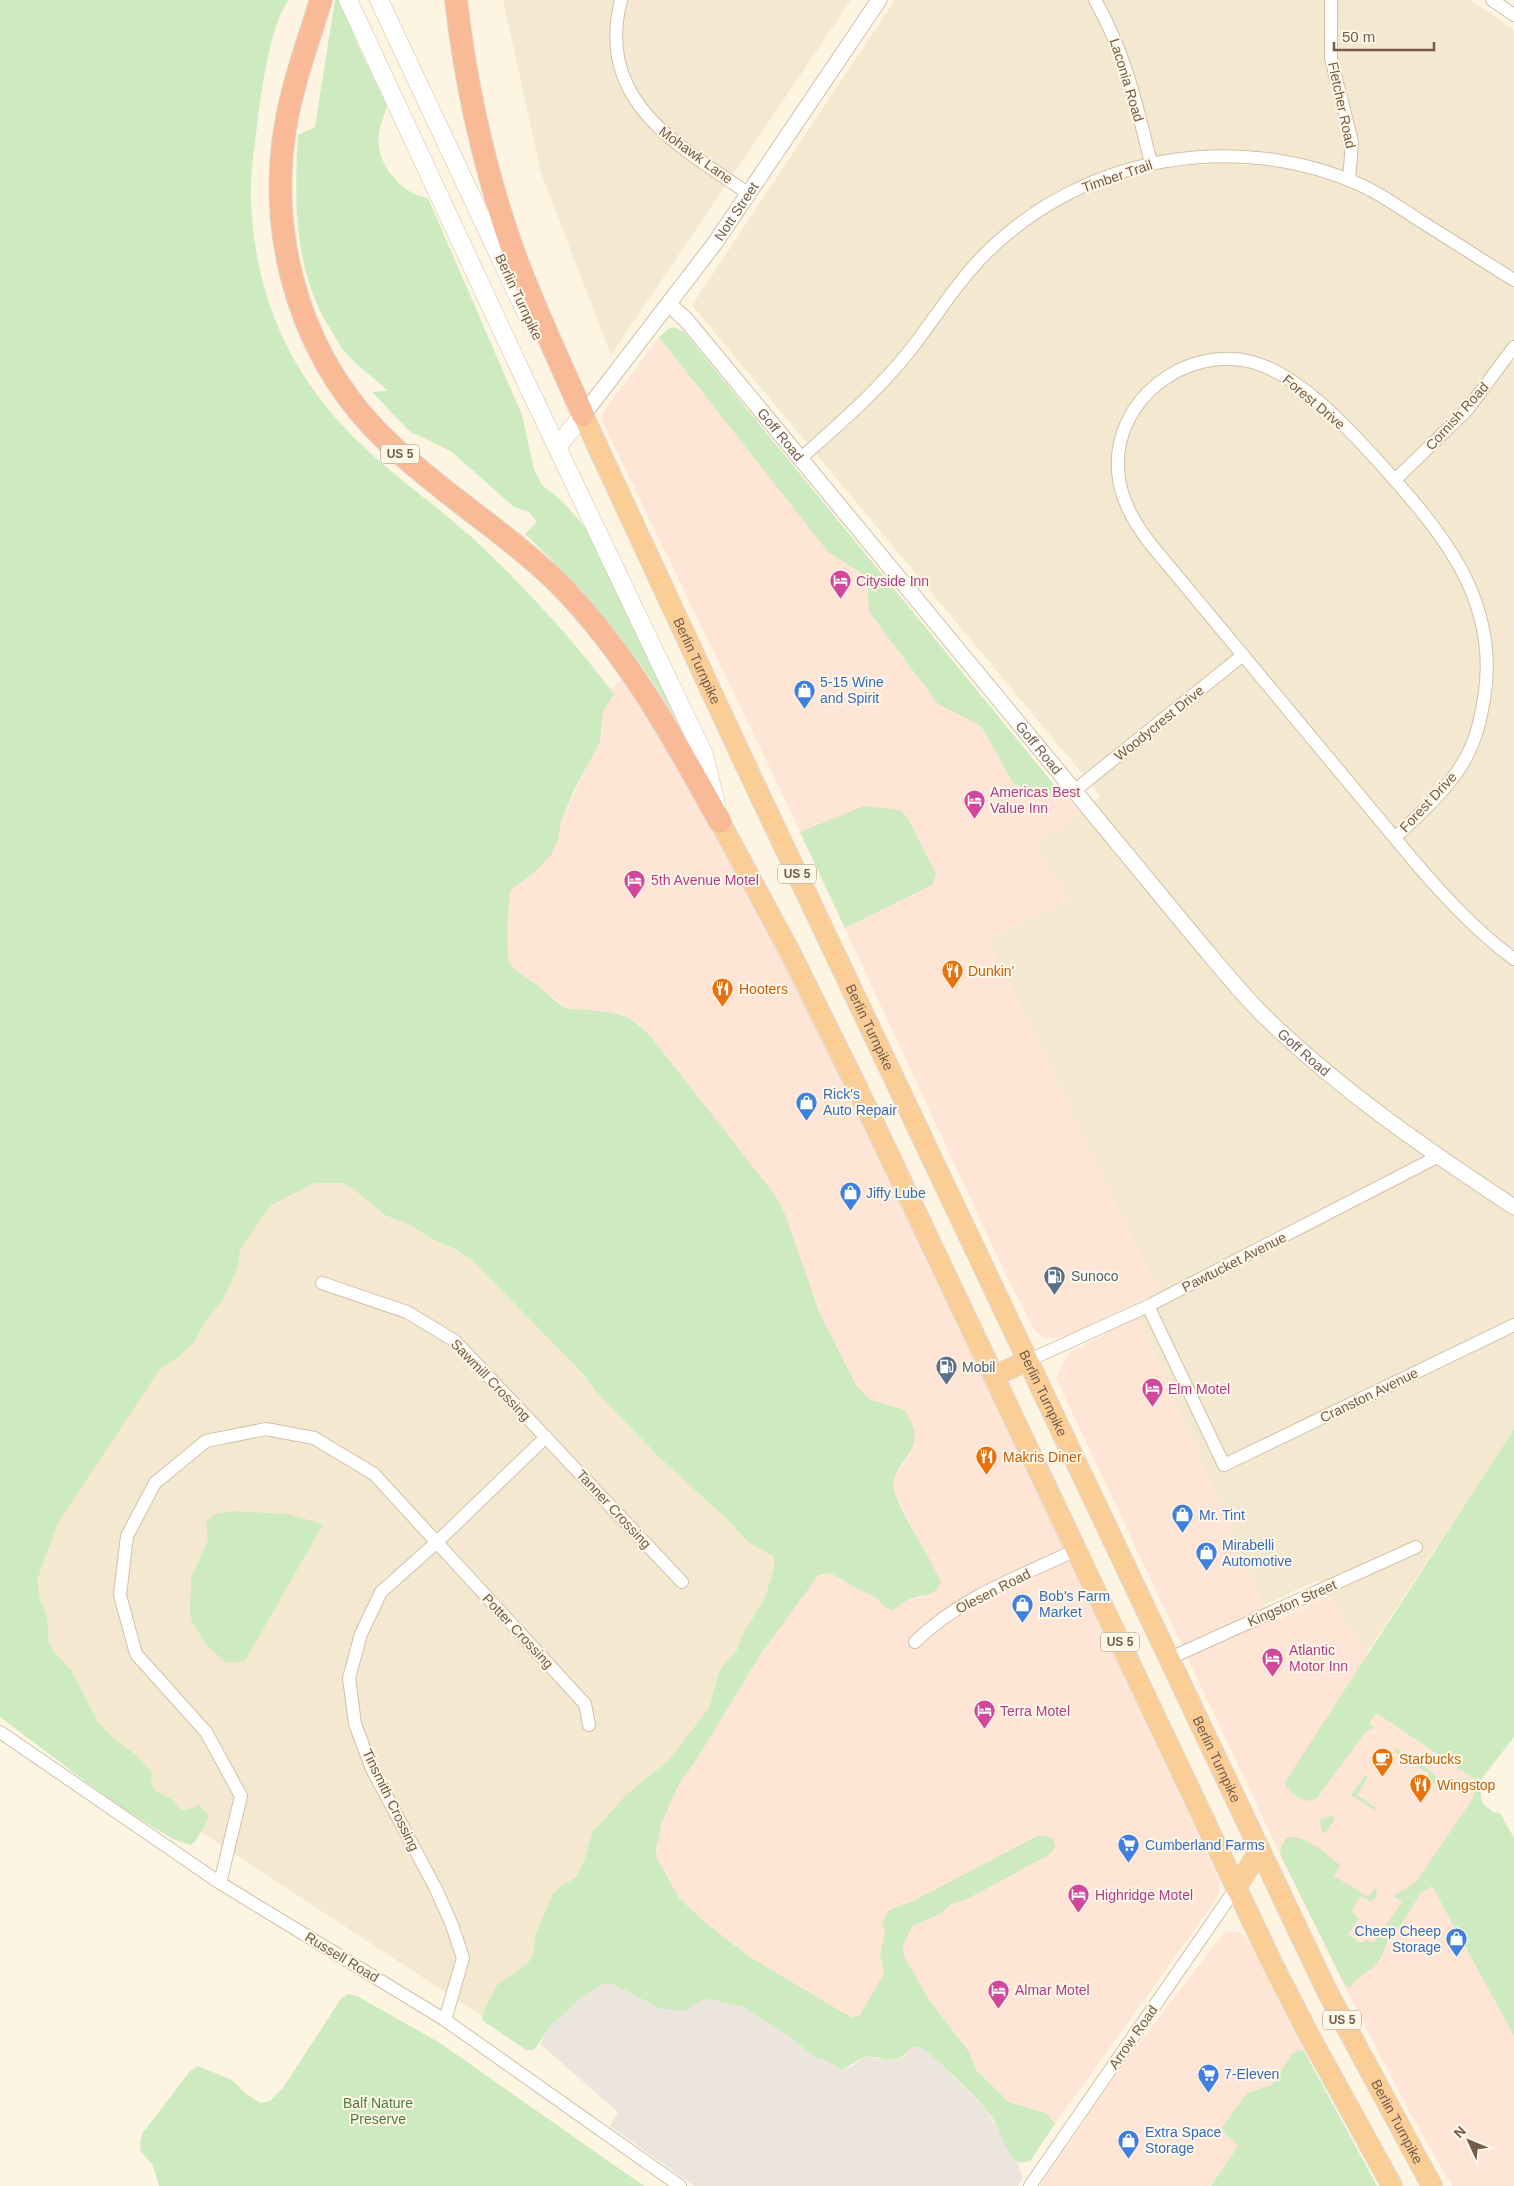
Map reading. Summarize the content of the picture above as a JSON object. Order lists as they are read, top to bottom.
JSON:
{
  "streets": {
    "highway": ["Berlin Turnpike", "US 5"],
    "street": [
      "Laconia Road",
      "Fletcher Road",
      "Mohawk Lane",
      "Timber Trail",
      "Nott Street",
      "Forest Drive",
      "Cornish Road",
      "Goff Road",
      "Woodycrest Drive",
      "Pawtucket Avenue",
      "Sawmill Crossing",
      "Cranston Avenue",
      "Tanner Crossing",
      "Olesen Road",
      "Kingston Street",
      "Potter Crossing",
      "Tinsmith Crossing",
      "Russell Road",
      "Arrow Road"
    ]
  },
  "crossings": [
    ["Laconia Road", "Timber Trail"],
    ["Fletcher Road", "Timber Trail"],
    ["Mohawk Lane", "Nott Street"],
    ["Timber Trail", "Goff Road"],
    ["Nott Street", "Berlin Turnpike"],
    ["Nott Street", "Goff Road"],
    ["Nott Street", "US 5"],
    ["Berlin Turnpike", "US 5"],
    ["Berlin Turnpike", "Pawtucket Avenue"],
    ["Berlin Turnpike", "Kingston Street"],
    ["Forest Drive", "Cornish Road"],
    ["Forest Drive", "Woodycrest Drive"],
    ["Goff Road", "Woodycrest Drive"],
    ["Goff Road", "Pawtucket Avenue"],
    ["US 5", "Olesen Road"],
    ["US 5", "Arrow Road"],
    ["Pawtucket Avenue", "Cranston Avenue"],
    ["Sawmill Crossing", "Tanner Crossing"],
    ["Sawmill Crossing", "Tinsmith Crossing"],
    ["Tanner Crossing", "Tinsmith Crossing"],
    ["Potter Crossing", "Tinsmith Crossing"],
    ["Potter Crossing", "Russell Road"],
    ["Tinsmith Crossing", "Russell Road"]
  ],
  "parks": ["Balf Nature Preserve"],
  "places": {
    "hotel": [
      "Cityside Inn",
      "Americas Best Value Inn",
      "5th Avenue Motel",
      "Elm Motel",
      "Atlantic Motor Inn",
      "Terra Motel",
      "Highridge Motel",
      "Almar Motel"
    ],
    "shop": [
      "5-15 Wine and Spirit",
      "Rick's Auto Repair",
      "Jiffy Lube",
      "Mr. Tint",
      "Mirabelli Automotive",
      "Bob's Farm Market",
      "Cheep Cheep Storage",
      "Extra Space Storage"
    ],
    "restaurant": [
      "Dunkin'",
      "Hooters",
      "Makris Diner",
      "Wingstop"
    ],
    "fuel station": ["Sunoco", "Mobil"],
    "cafe": ["Starbucks"],
    "supermarket": ["Cumberland Farms", "7-Eleven"]
  },
  "scale_bar": "50 m",
  "north": "top left"
}
